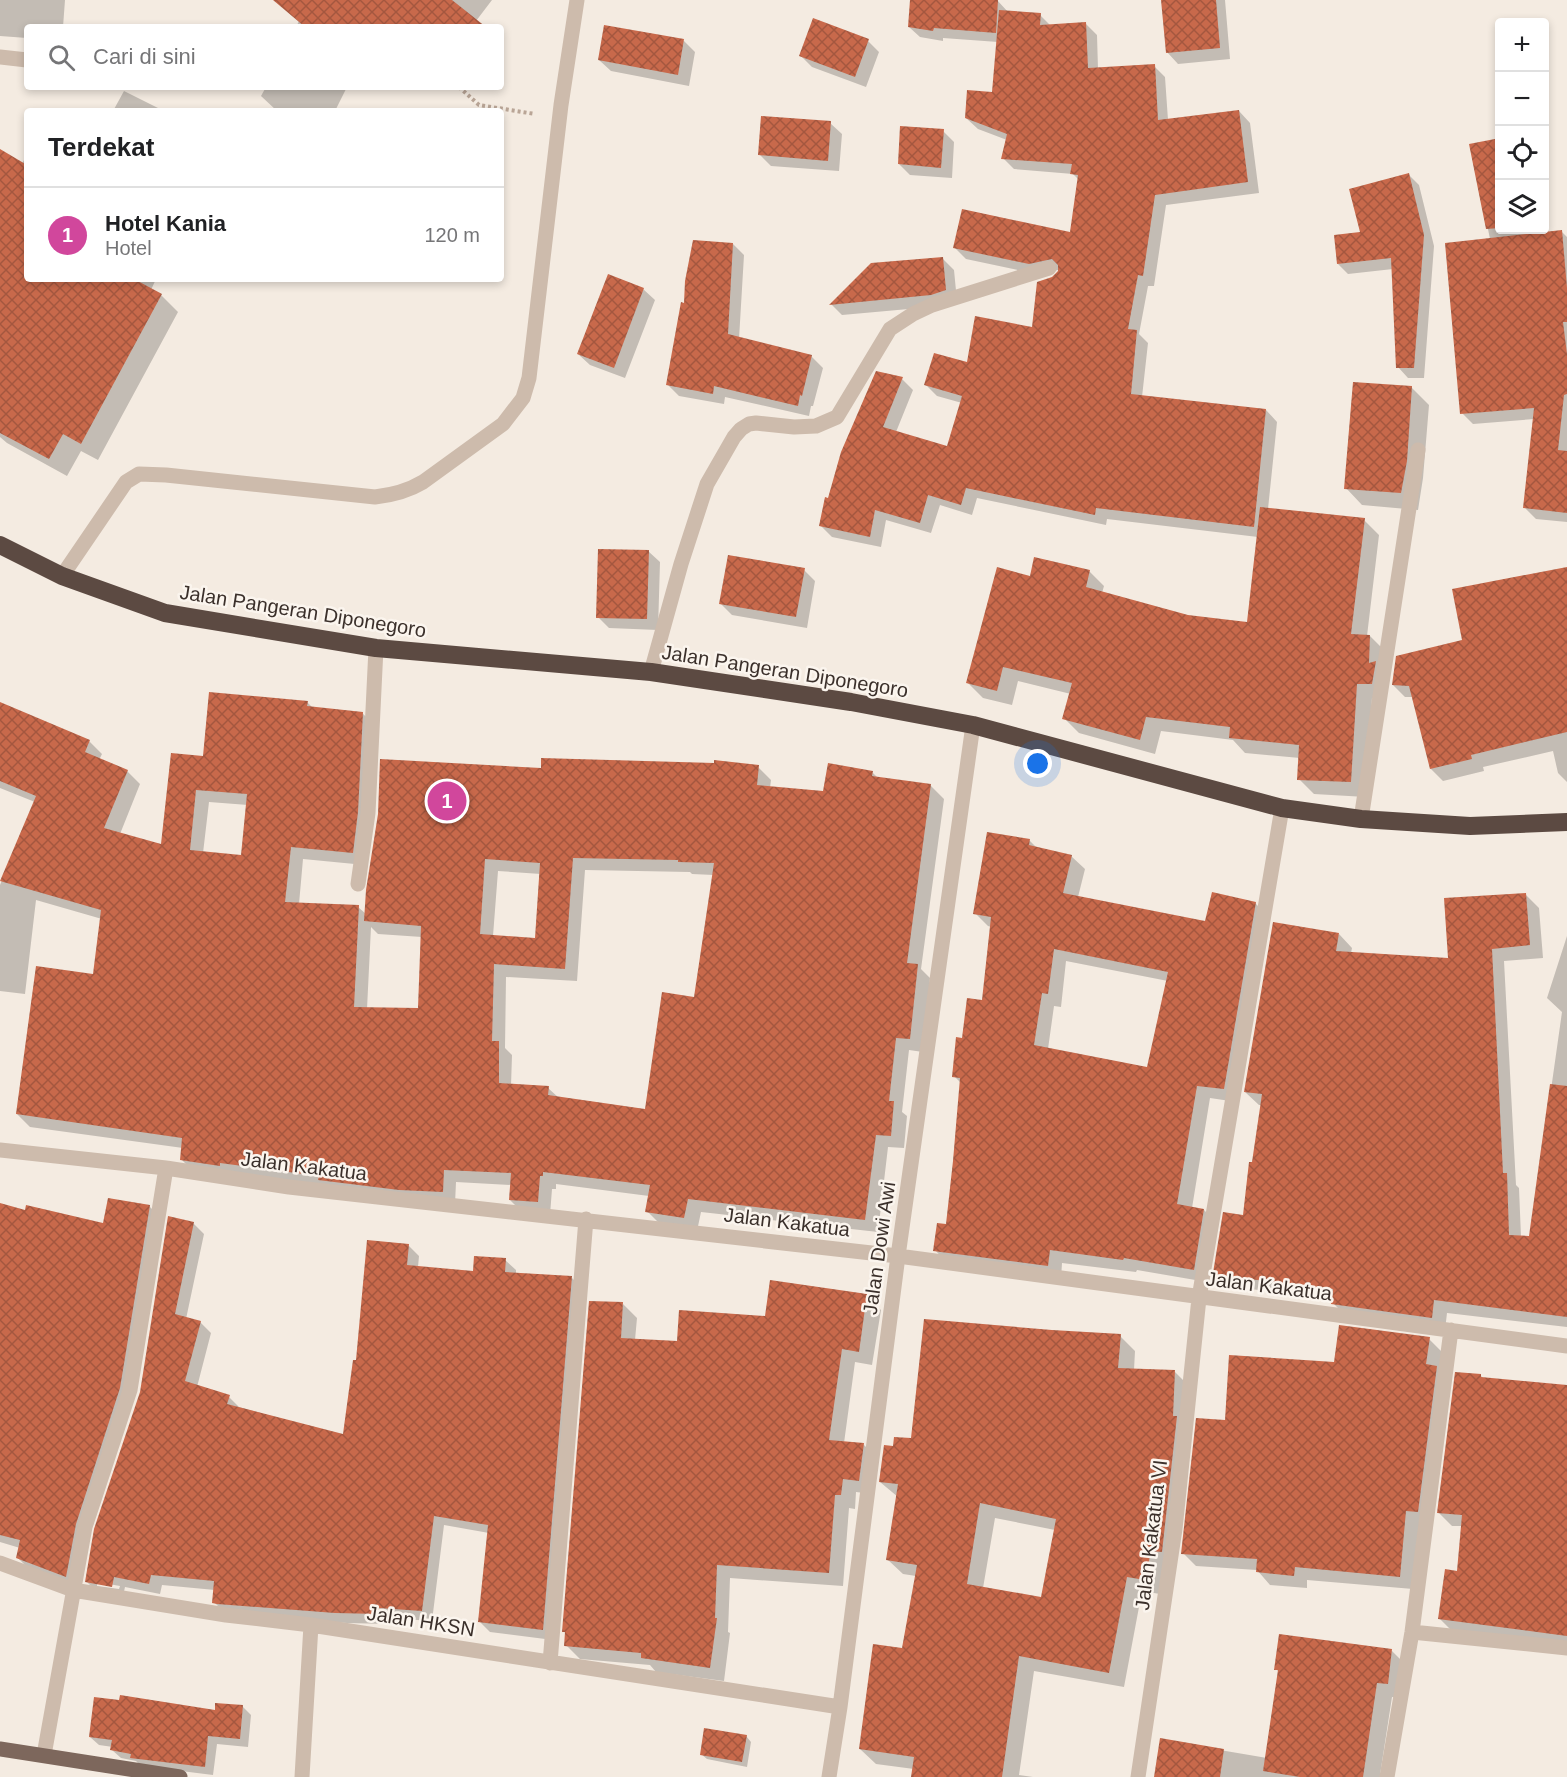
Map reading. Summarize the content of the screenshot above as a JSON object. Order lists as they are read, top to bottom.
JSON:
{
  "streets": {
    "highway": ["Jalan Pangeran Diponegoro"],
    "street": [
      "Jalan Kakatua",
      "Jalan Dowi Awi",
      "Jalan Kakatua VI",
      "Jalan HKSN"
    ]
  },
  "crossings": [
    ["Jalan Pangeran Diponegoro", "Jalan Dowi Awi"],
    ["Jalan Pangeran Diponegoro", "Jalan Kakatua VI"],
    ["Jalan Kakatua", "Jalan Dowi Awi"],
    ["Jalan Kakatua", "Jalan Kakatua VI"],
    ["Jalan Dowi Awi", "Jalan HKSN"]
  ],
  "page": {
    "map_buttons": ["+", "−"],
    "search": "Cari di sini",
    "heading": "Terdekat",
    "list": [
      {
        "mark": "1",
        "name": "Hotel Kania",
        "note": "Hotel",
        "value": "120 m"
      }
    ],
    "pins": "1"
  }
}
